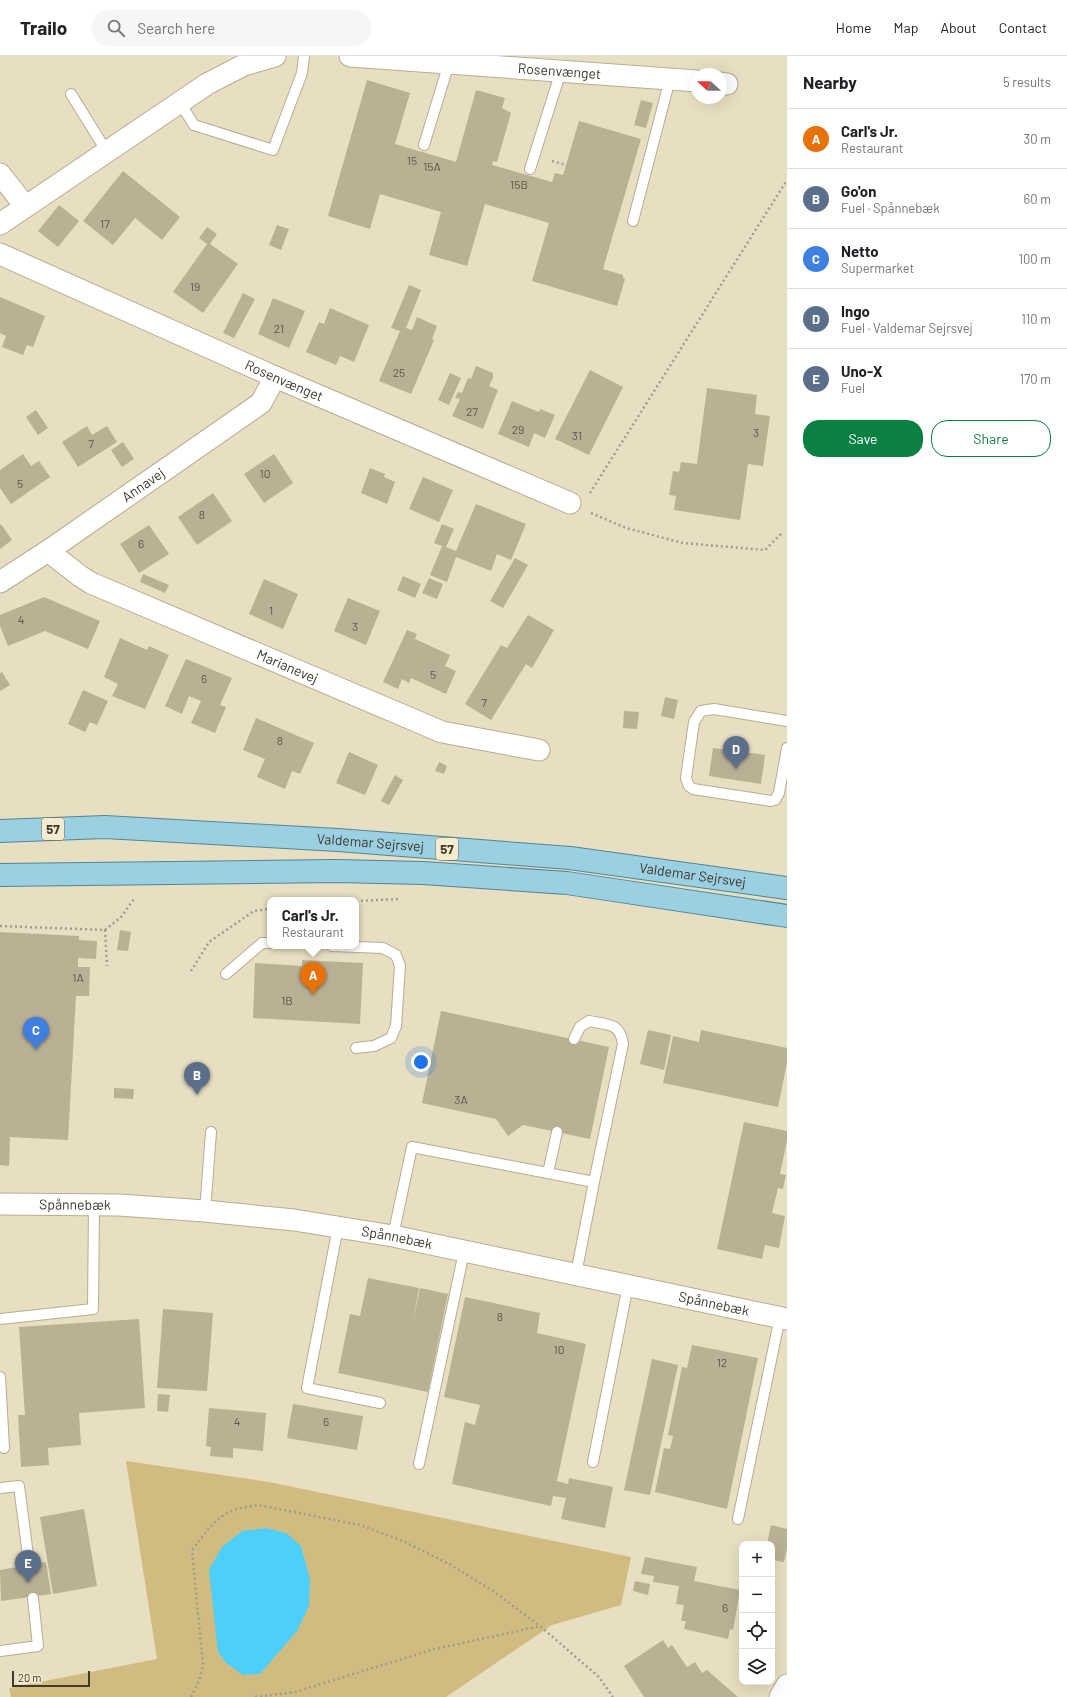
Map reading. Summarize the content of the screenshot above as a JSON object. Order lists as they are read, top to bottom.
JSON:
{
  "streets": {
    "main road": ["57", "Valdemar Sejrsvej"],
    "street": [
      "Rosenvænget",
      "Annavej",
      "Marianevej",
      "Spånnebæk"
    ]
  },
  "crossings": [
    ["Rosenvænget", "Annavej"],
    ["Annavej", "Marianevej"]
  ],
  "house_numbers": [
    "15",
    "15A",
    "15B",
    "17",
    "19",
    "21",
    "25",
    "27",
    "29",
    "3",
    "31",
    "7",
    "10",
    "5",
    "8",
    "6",
    "1",
    "4",
    "3",
    "5",
    "6",
    "7",
    "8",
    "1A",
    "1B",
    "3A",
    "8",
    "10",
    "12",
    "4",
    "6",
    "6"
  ],
  "scale_bar": "20 m",
  "north": "left",
  "page": {
    "header": "Trailo",
    "search": "Search here",
    "nav": [
      "Home",
      "Map",
      "About",
      "Contact"
    ],
    "heading": ["Nearby", "5 results"],
    "list": [
      {
        "mark": "A",
        "name": "Carl's Jr.",
        "note": "Restaurant",
        "value": "30 m"
      },
      {
        "mark": "B",
        "name": "Go'on",
        "note": "Fuel · Spånnebæk",
        "value": "60 m"
      },
      {
        "mark": "C",
        "name": "Netto",
        "note": "Supermarket",
        "value": "100 m"
      },
      {
        "mark": "D",
        "name": "Ingo",
        "note": "Fuel · Valdemar Sejrsvej",
        "value": "110 m"
      },
      {
        "mark": "E",
        "name": "Uno-X",
        "note": "Fuel",
        "value": "170 m"
      }
    ],
    "buttons": ["Save", "Share"],
    "pins": [
      "D",
      "A",
      "C",
      "B",
      "E"
    ],
    "popup": ["Carl's Jr.", "Restaurant"],
    "map_buttons": ["+", "−"],
    "scale": "20 m"
  }
}
